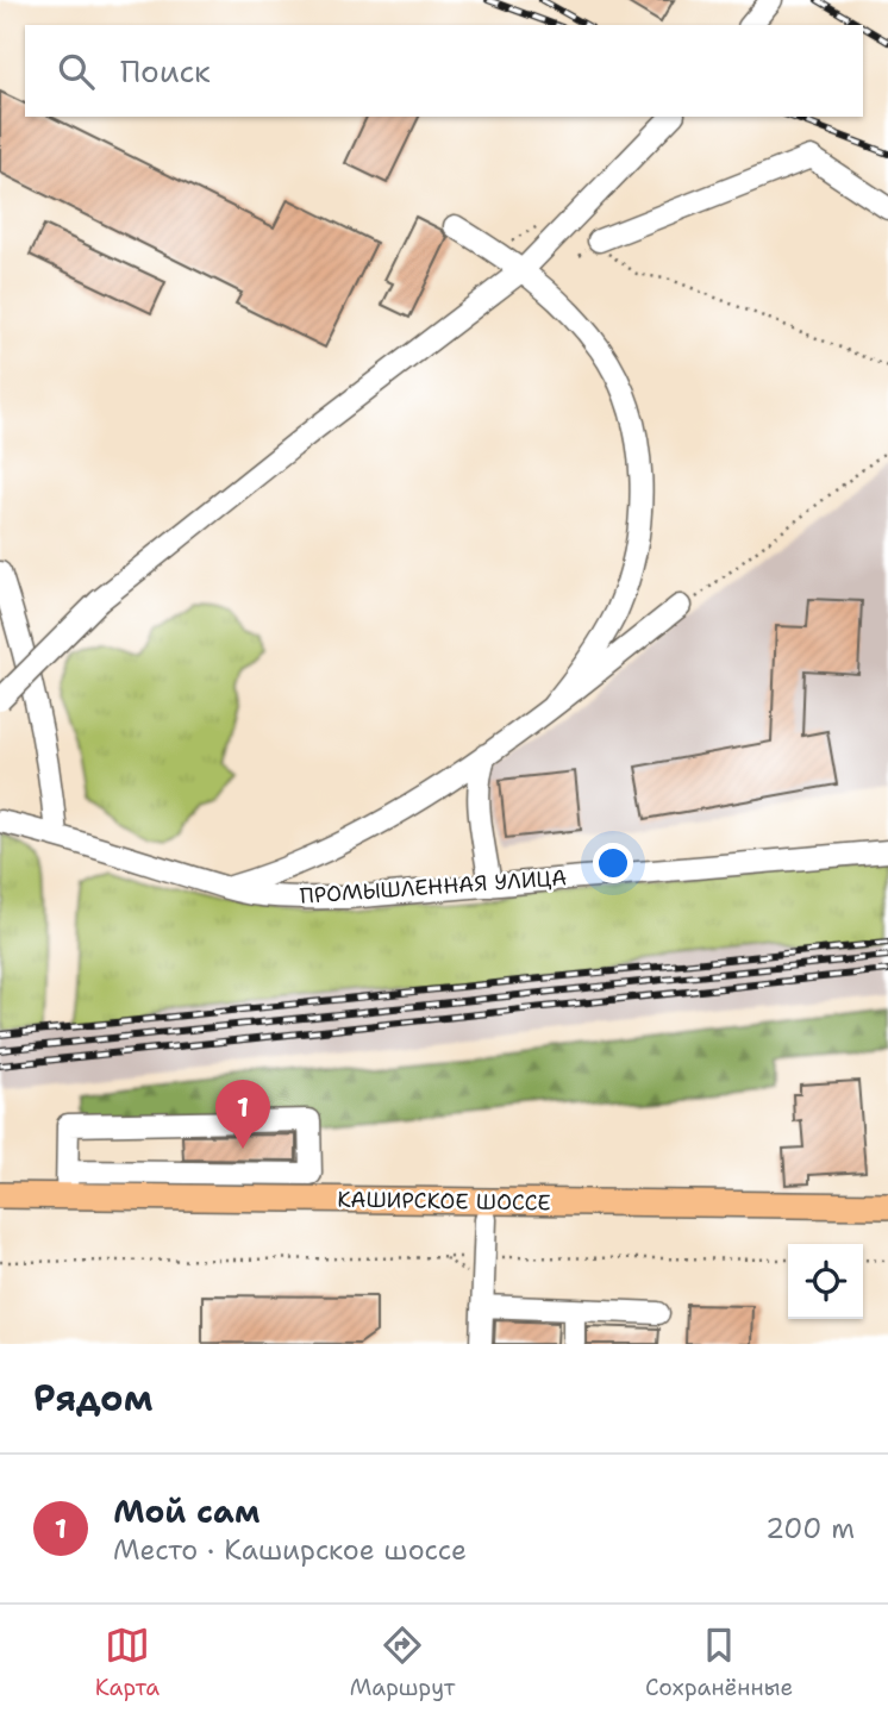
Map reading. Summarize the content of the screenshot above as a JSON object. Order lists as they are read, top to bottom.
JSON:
{
  "streets": {
    "main road": ["КАШИРСКОЕ ШОССЕ"],
    "street": ["ПРОМЫШЛЕННАЯ УЛИЦА"]
  },
  "page": {
    "search": "Поиск",
    "pins": "1",
    "heading": "Рядом",
    "list": [
      {
        "mark": "1",
        "name": "Мой сам",
        "note": "Место · Каширское шоссе",
        "value": "200 m"
      }
    ],
    "nav": ["Карта", "Маршрут", "Сохранённые"]
  }
}
